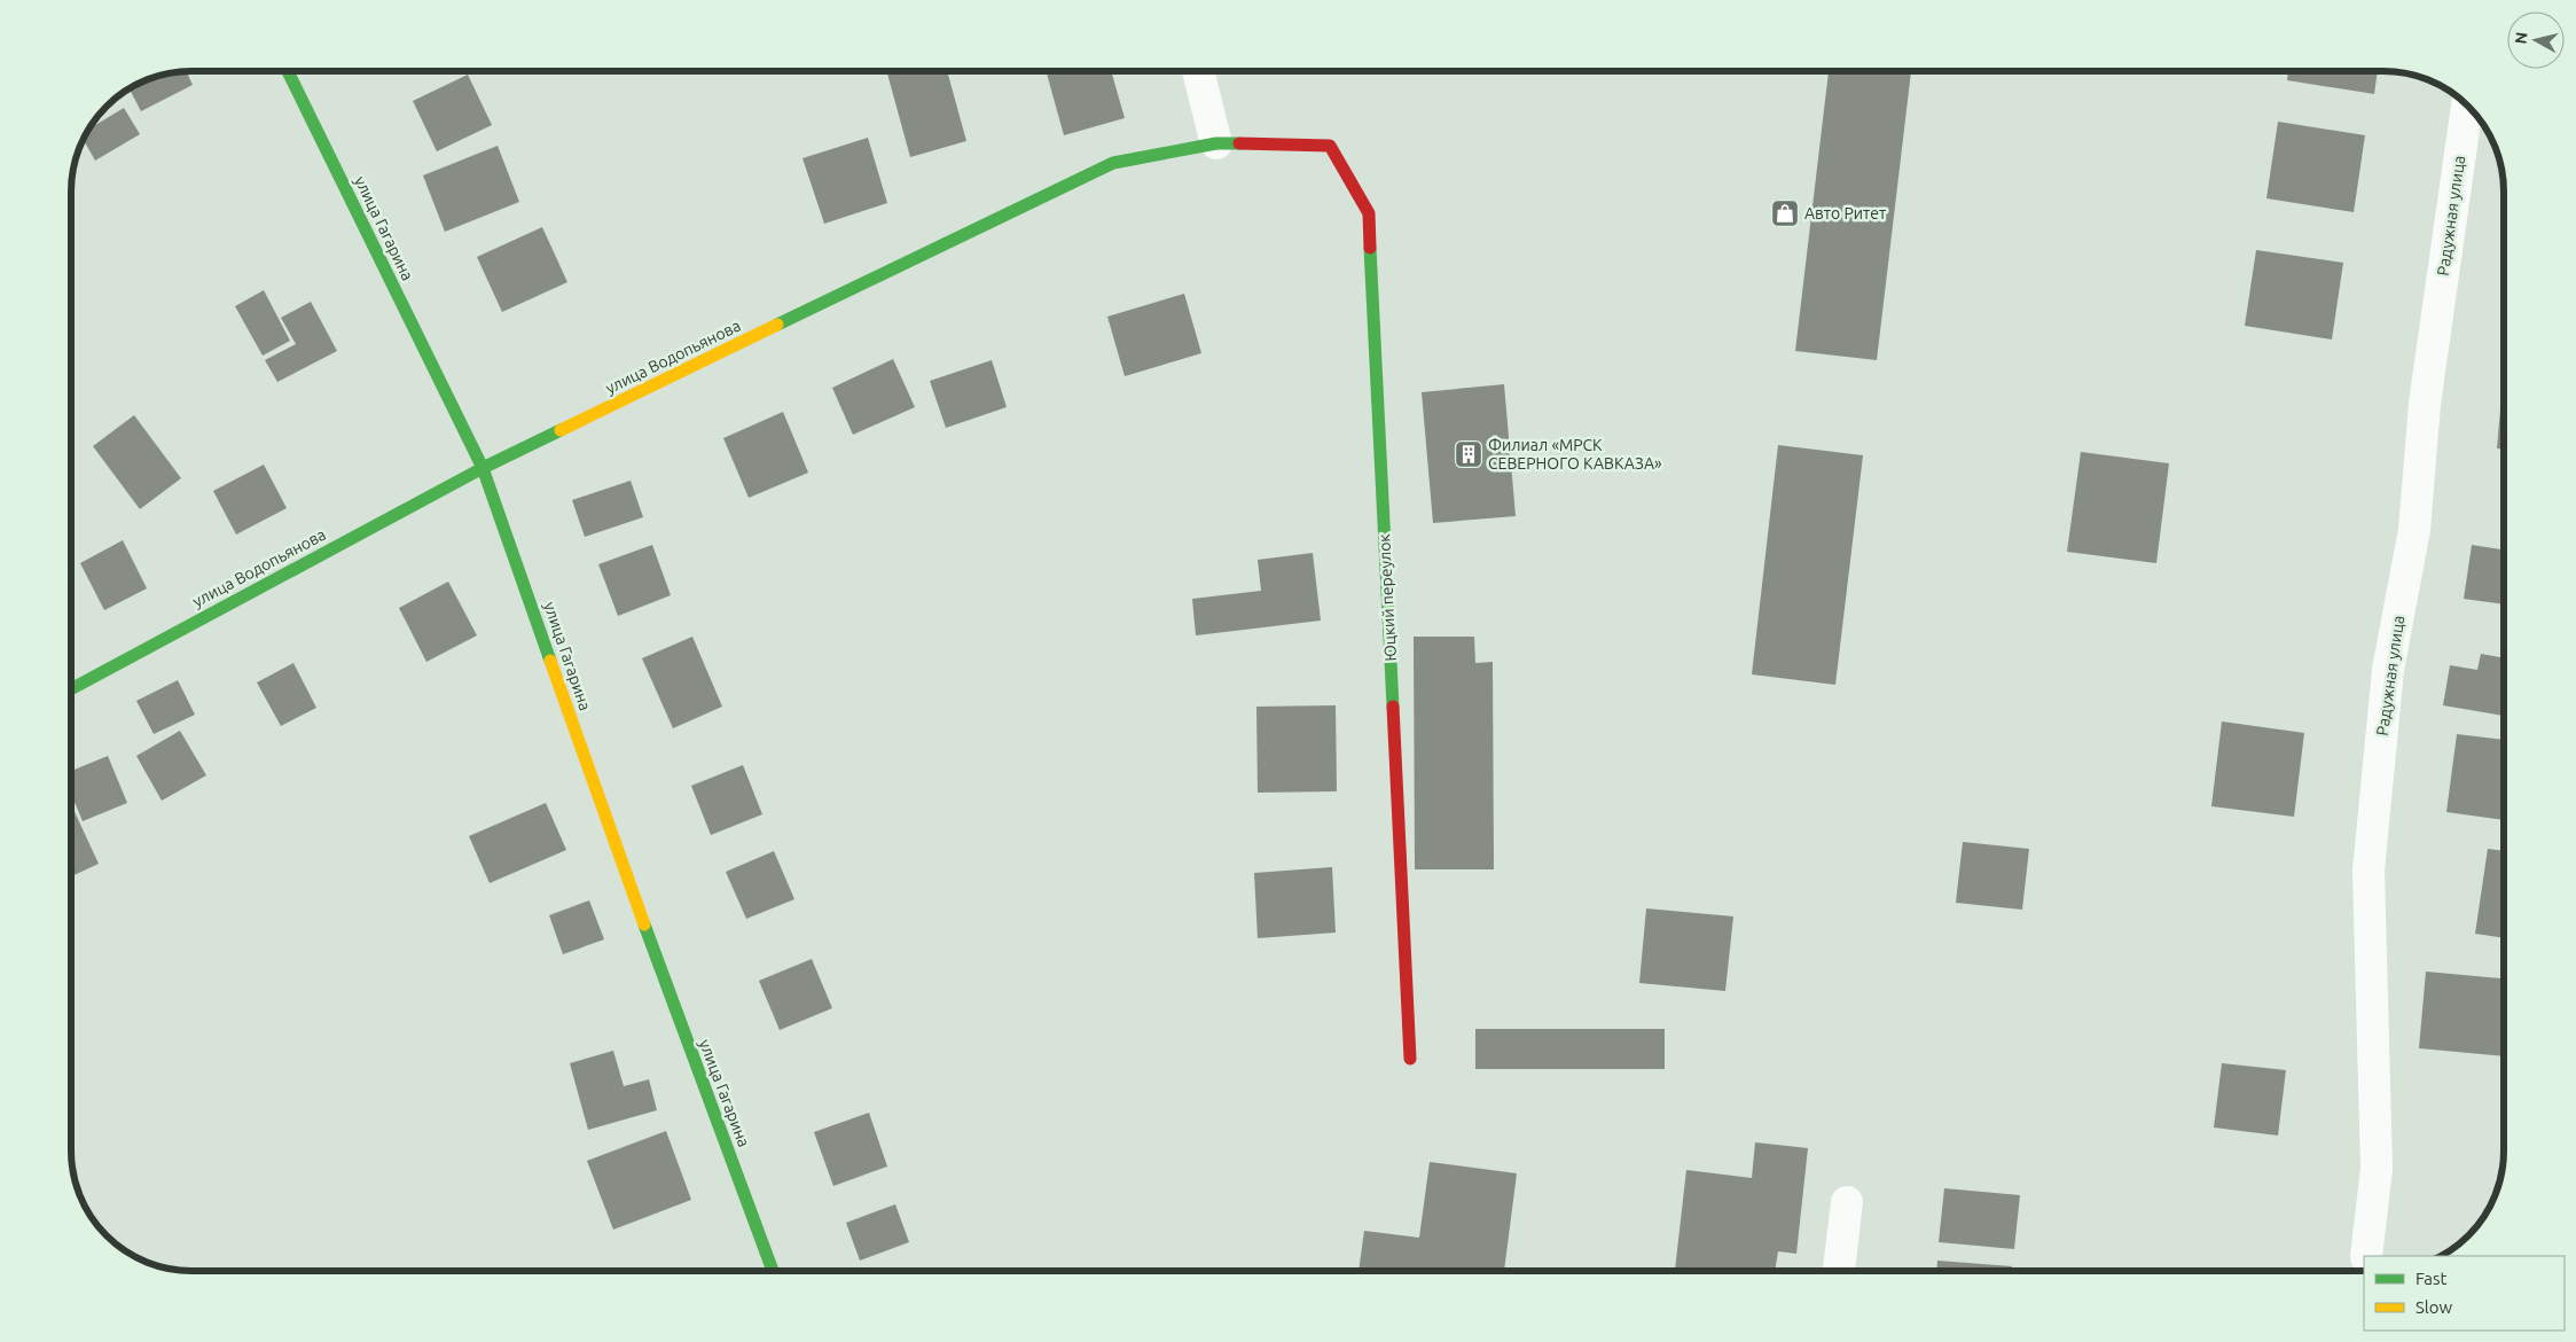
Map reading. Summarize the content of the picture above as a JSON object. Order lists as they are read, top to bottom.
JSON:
{
  "streets": {
    "street": [
      "Радужная улица",
      "улица Гагарина",
      "улица Водопьянова",
      "Юцкий переулок"
    ]
  },
  "crossings": [
    ["улица Гагарина", "улица Водопьянова"],
    ["улица Водопьянова", "Юцкий переулок"]
  ],
  "places": {
    "shop": ["Авто Ритет"],
    "building": ["Филиал «МРСК СЕВЕРНОГО КАВКАЗА»"]
  },
  "legend": ["Fast", "Slow"],
  "north": "left"
}
